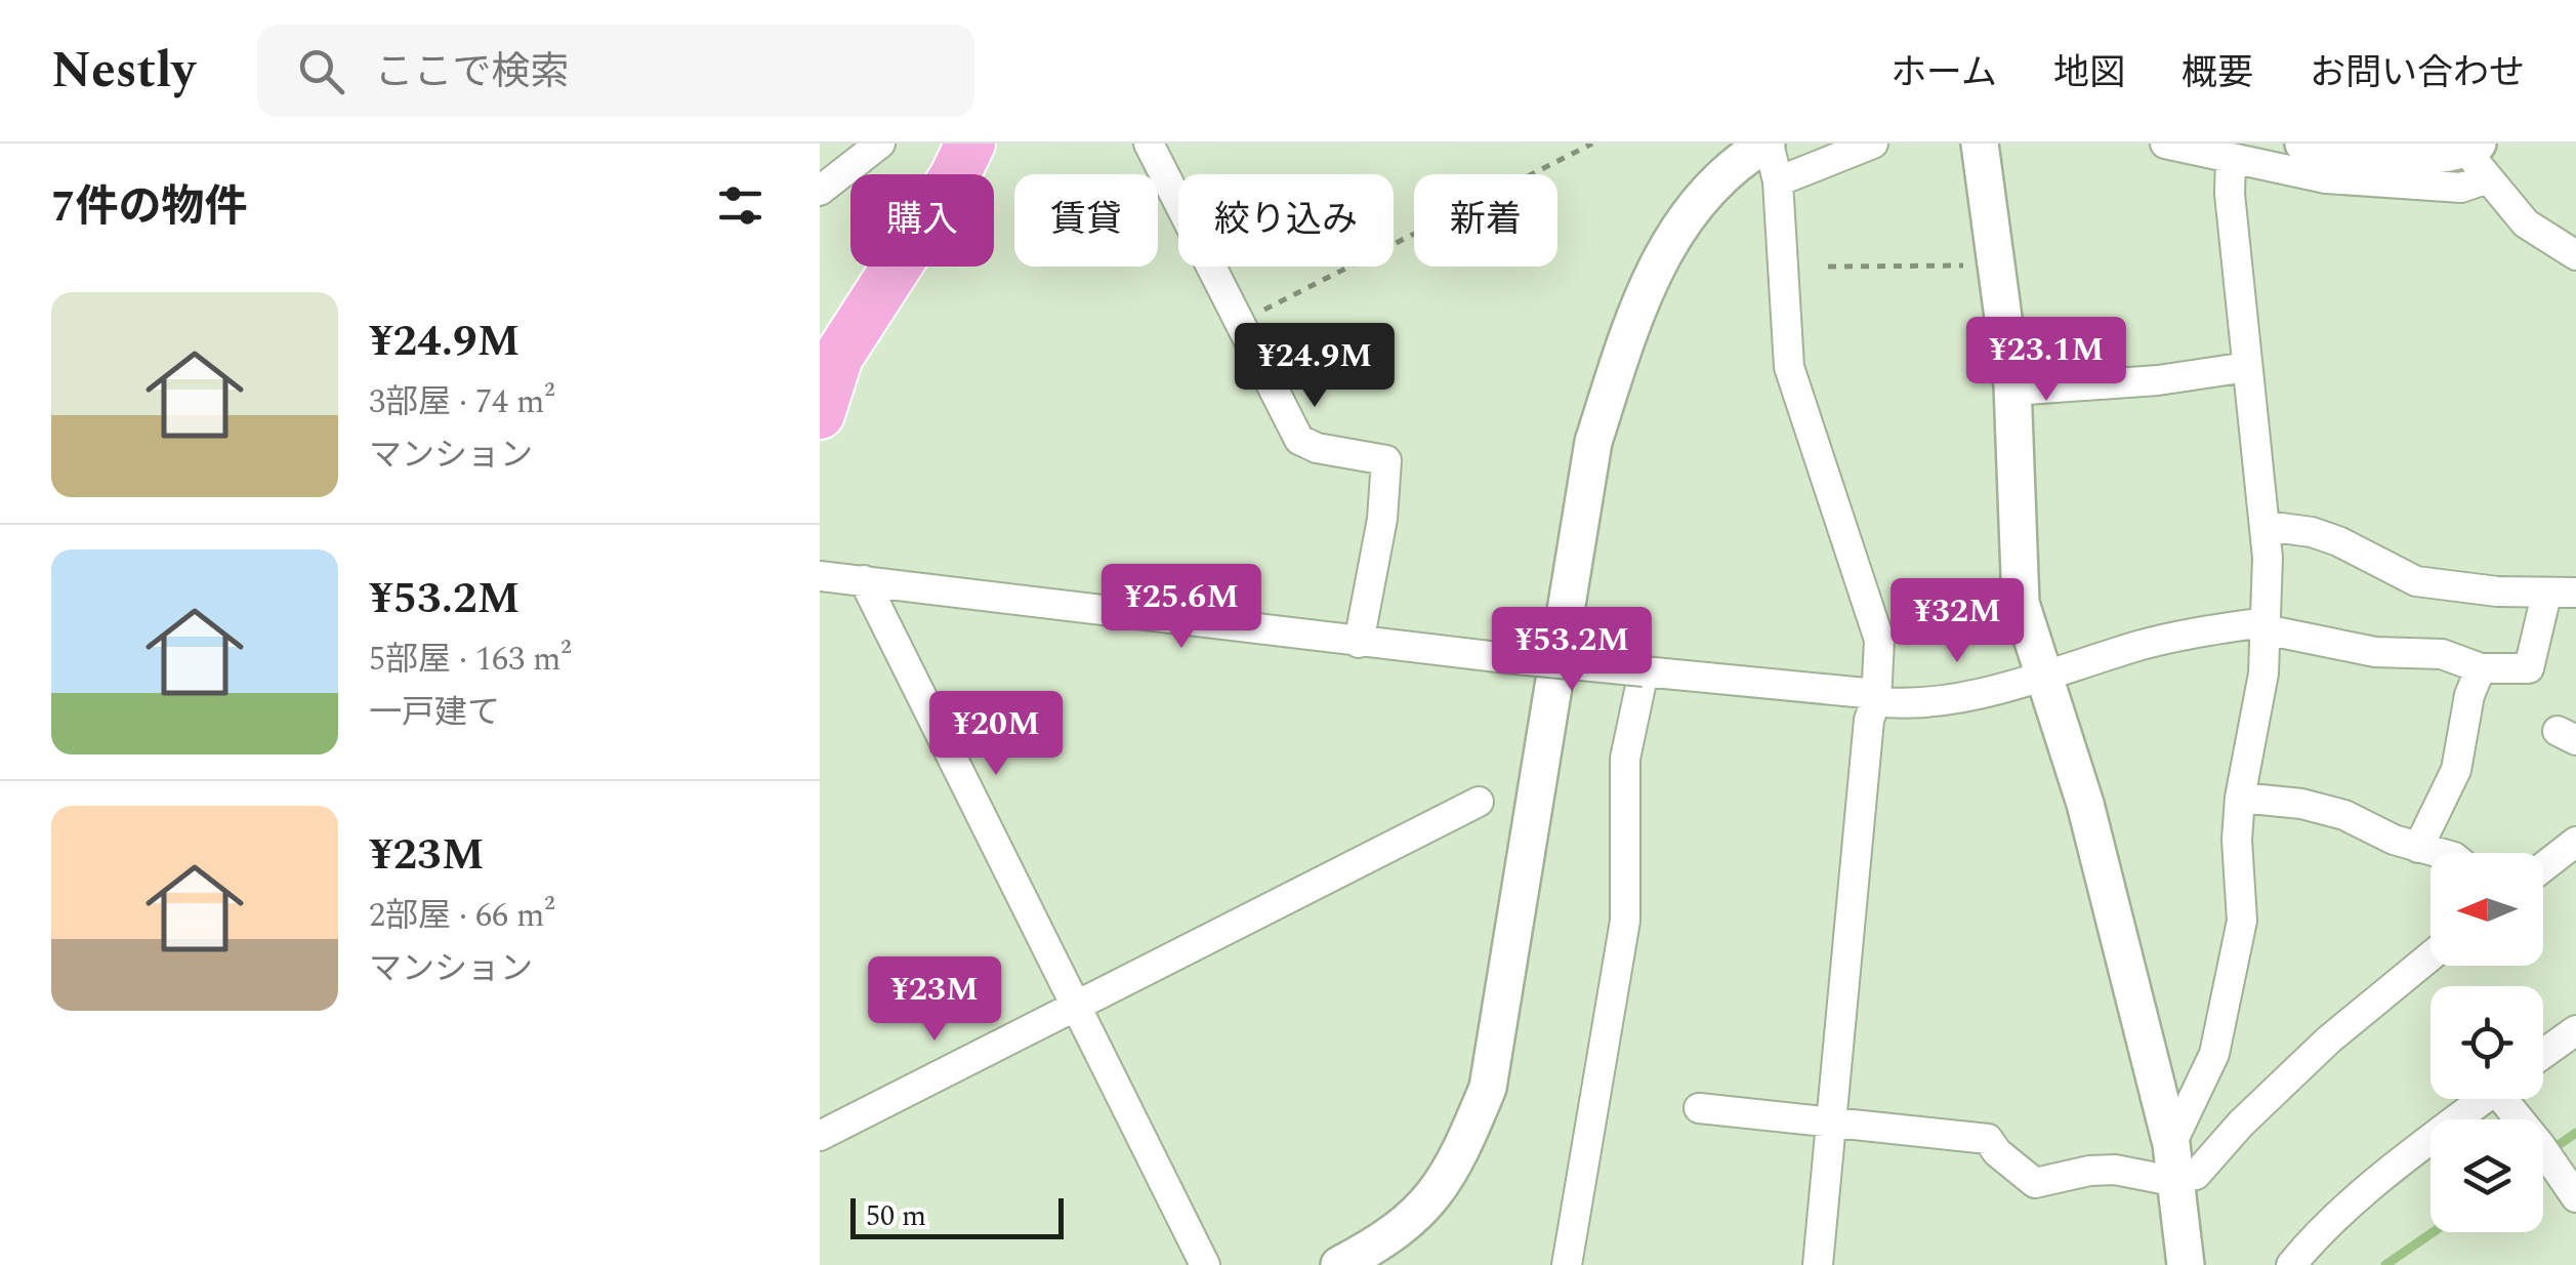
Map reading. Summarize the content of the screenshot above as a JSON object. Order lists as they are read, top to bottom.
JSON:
{
  "scale_bar": "50 m",
  "north": "left",
  "page": {
    "header": "Nestly",
    "search": "ここで検索",
    "nav": [
      "ホーム",
      "地図",
      "概要",
      "お問い合わせ"
    ],
    "heading": "7件の物件",
    "chip": [
      "購入",
      "賃貸",
      "絞り込み",
      "新着"
    ],
    "list": [
      {
        "name": "¥24.9M",
        "note": "3部屋 · 74 m² · マンション"
      },
      {
        "name": "¥53.2M",
        "note": "5部屋 · 163 m² · 一戸建て"
      },
      {
        "name": "¥23M",
        "note": "2部屋 · 66 m² · マンション"
      }
    ],
    "price": [
      "¥23.1M",
      "¥24.9M",
      "¥25.6M",
      "¥32M",
      "¥53.2M",
      "¥20M",
      "¥23M"
    ],
    "scale": "50 m"
  }
}
